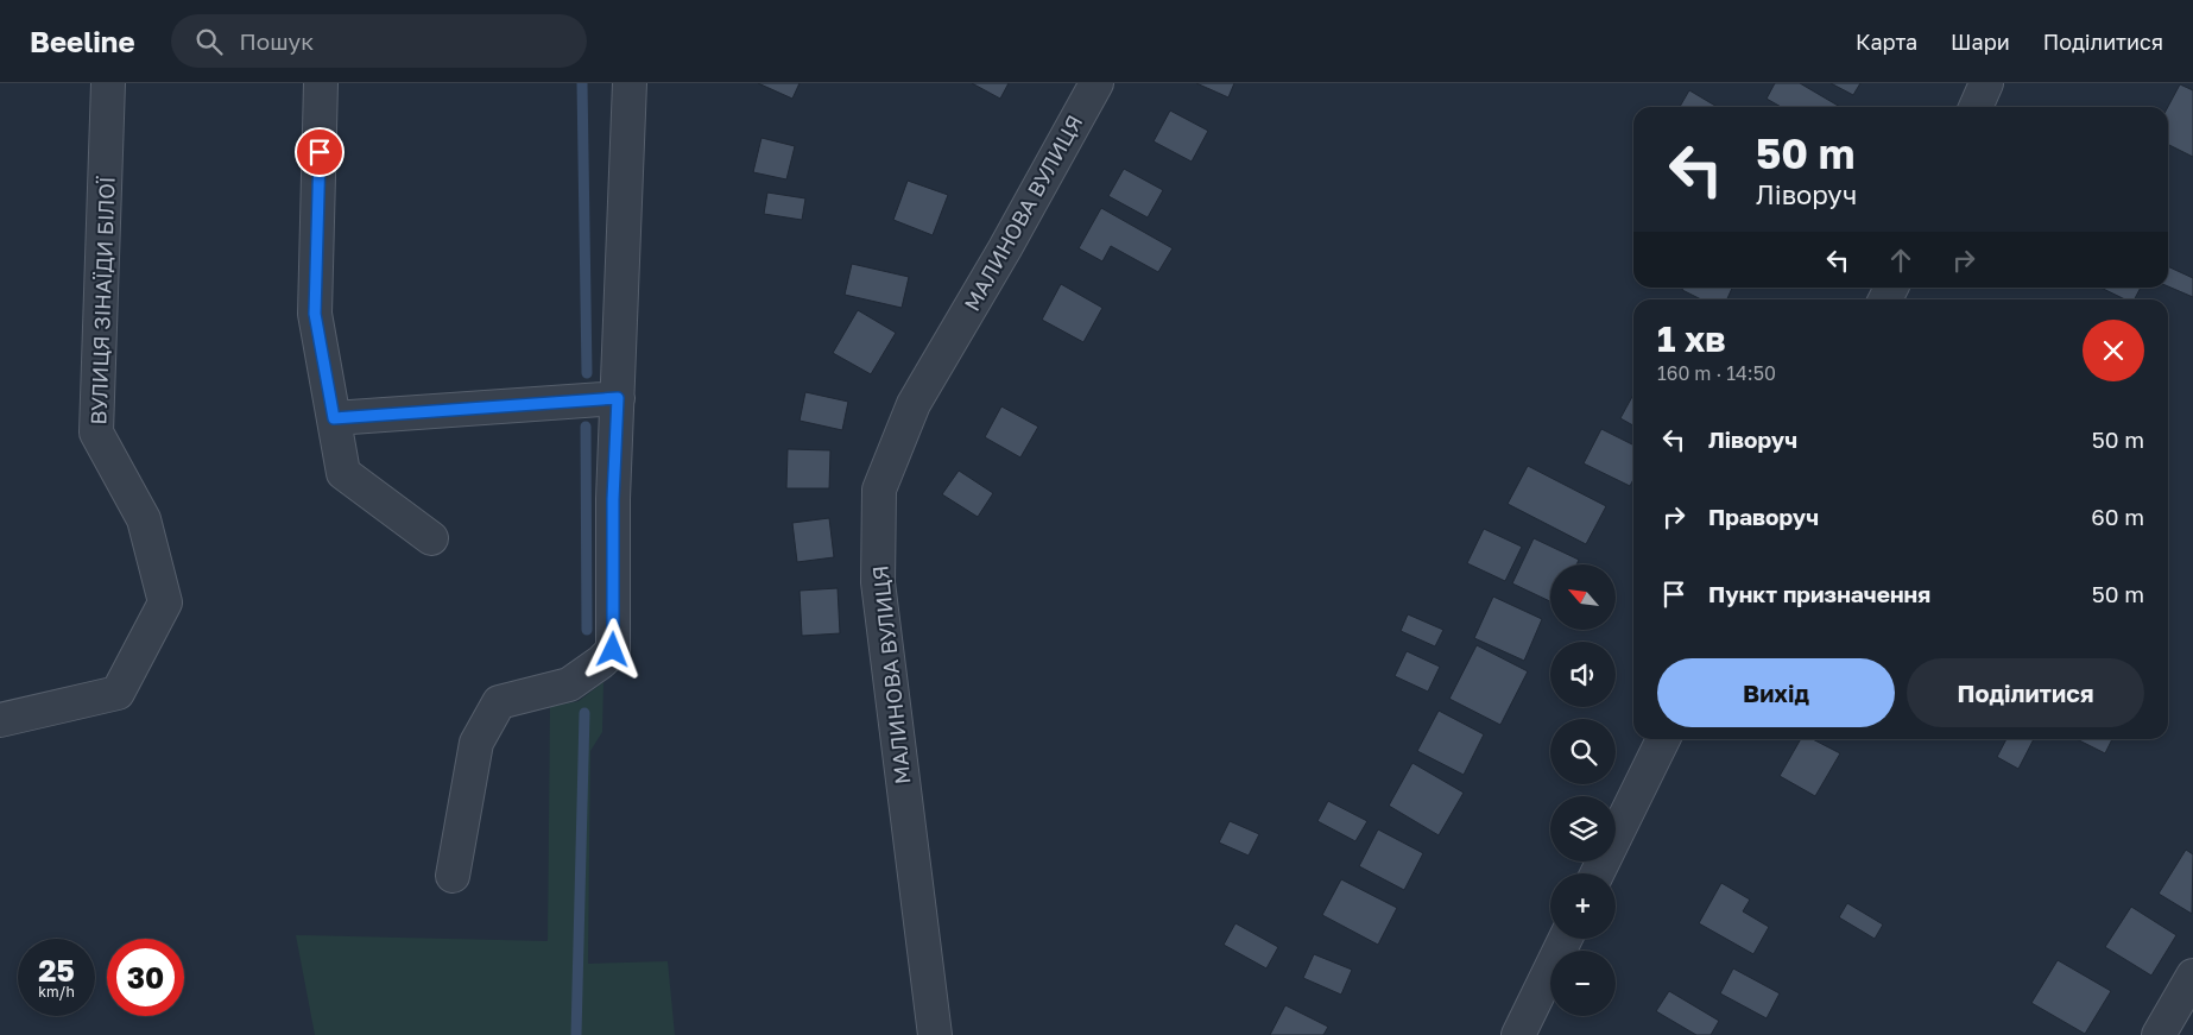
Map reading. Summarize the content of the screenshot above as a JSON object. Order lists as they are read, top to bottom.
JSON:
{
  "streets": {
    "street": ["МАЛИНОВА ВУЛИЦЯ", "ВУЛИЦЯ ЗІНАЇДИ БІЛОЇ"]
  },
  "north": "top left",
  "page": {
    "header": "Beeline",
    "search": "Пошук",
    "nav": ["Карта", "Шари", "Поділитися"],
    "turn": ["50 m", "Ліворуч"],
    "heading": ["1 хв", "160 m · 14:50"],
    "list": [
      {
        "name": "Ліворуч",
        "value": "50 m"
      },
      {
        "name": "Праворуч",
        "value": "60 m"
      },
      {
        "name": "Пункт призначення",
        "value": "50 m"
      }
    ],
    "map_buttons": ["+", "−"],
    "buttons": ["Вихід", "Поділитися"],
    "speed": "25 km/h",
    "limit": "30"
  }
}
